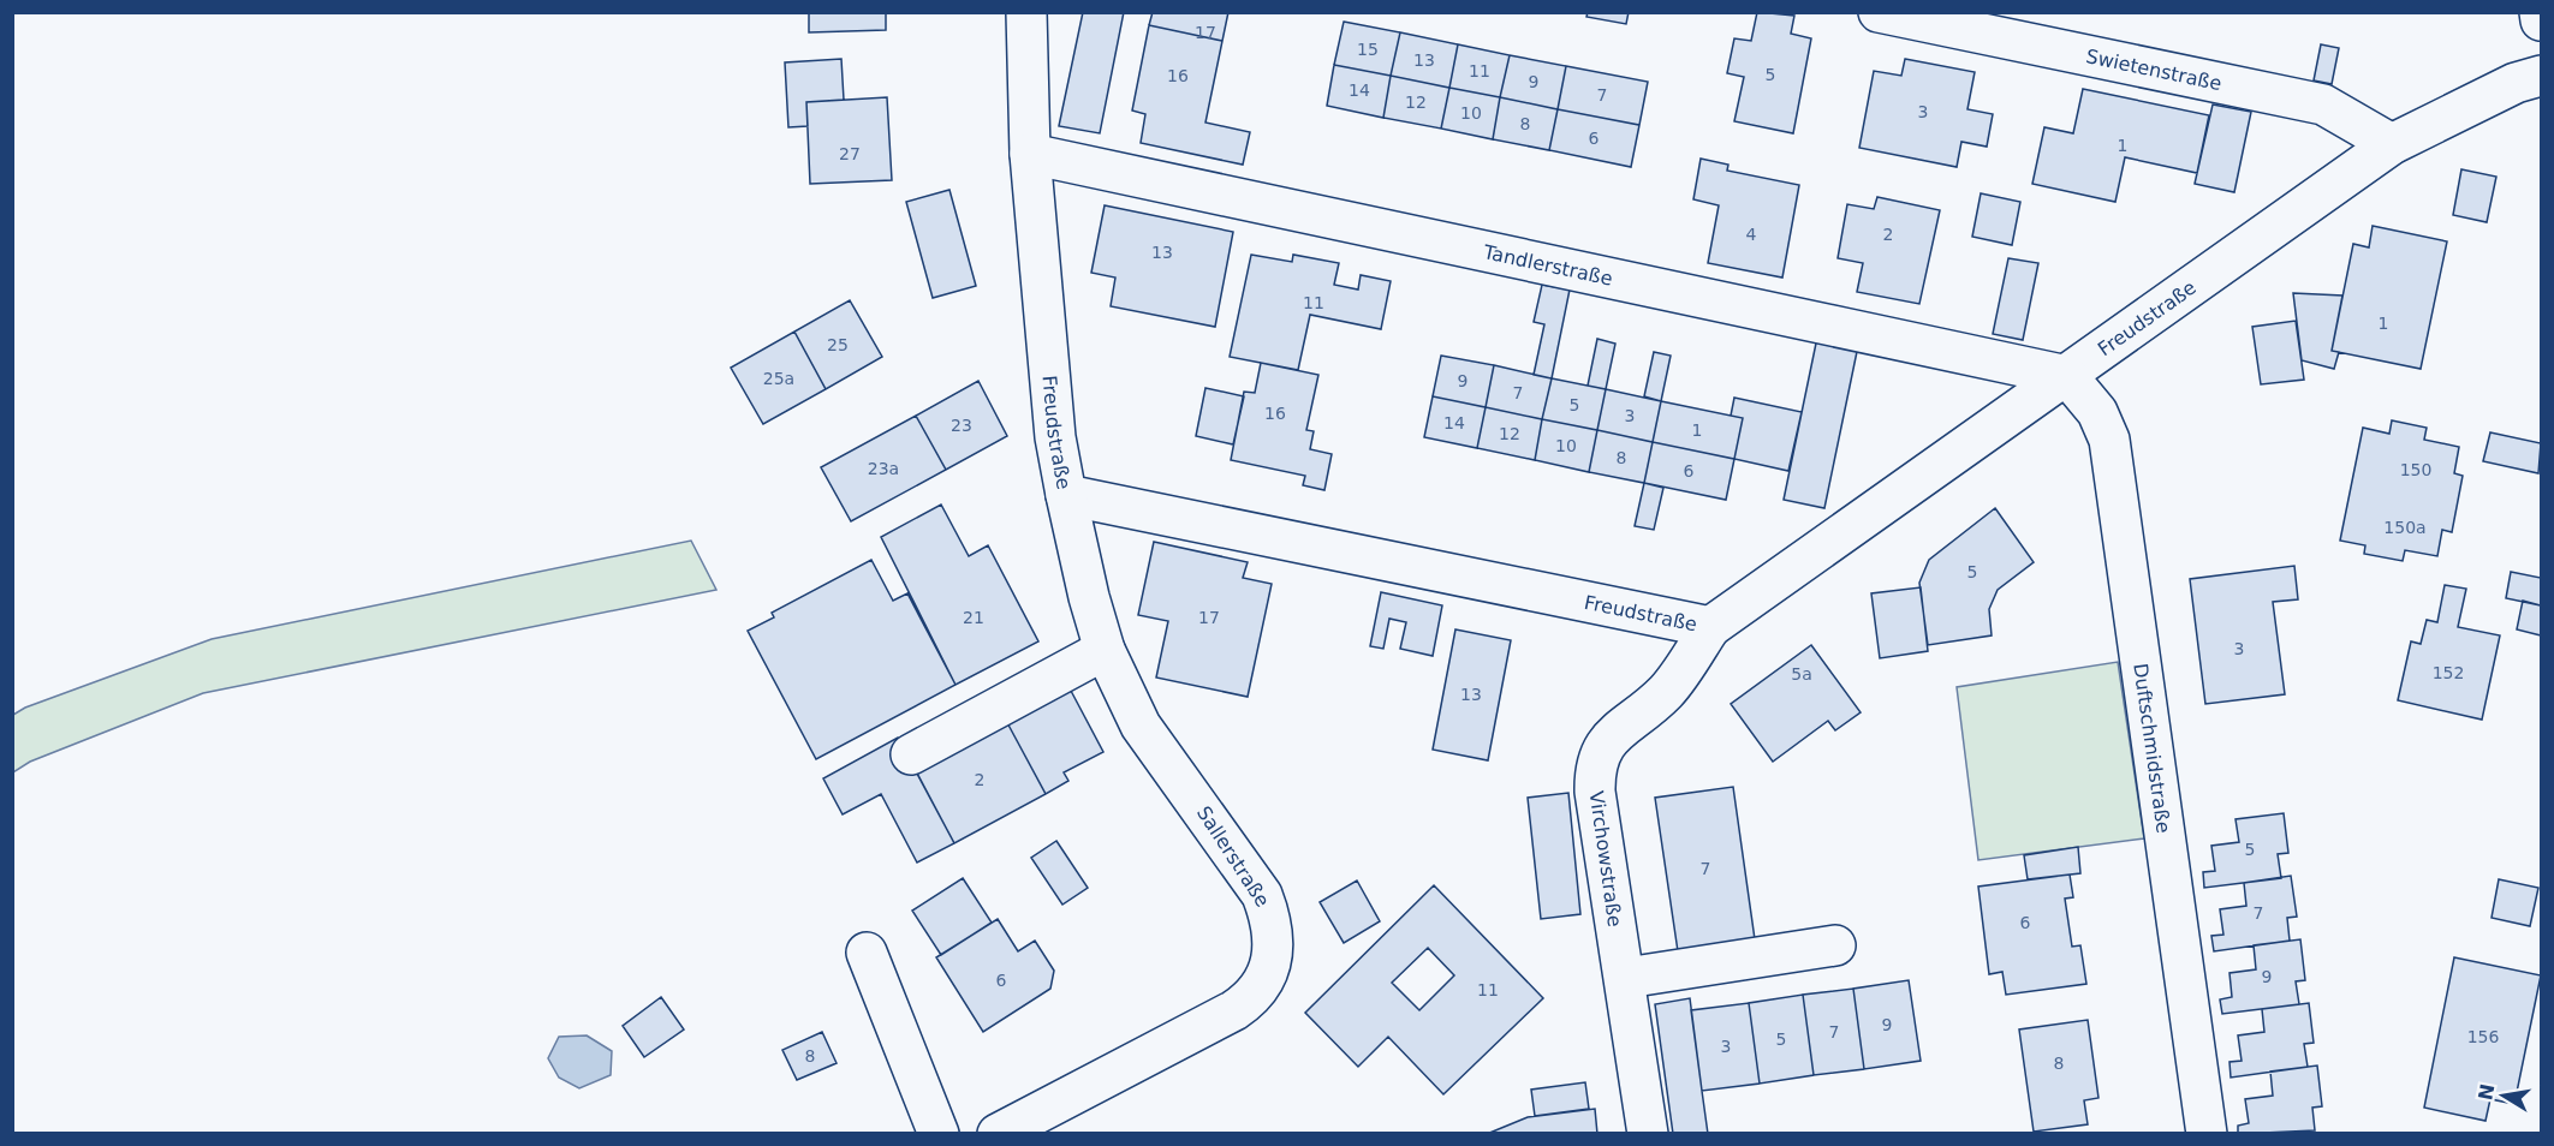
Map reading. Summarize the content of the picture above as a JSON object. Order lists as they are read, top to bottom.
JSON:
{
  "streets": {
    "street": [
      "Swietenstraße",
      "Tandlerstraße",
      "Freudstraße",
      "Duftschmidstraße",
      "Sallerstraße",
      "Virchowstraße"
    ]
  },
  "crossings": [
    ["Swietenstraße", "Freudstraße"],
    ["Tandlerstraße", "Freudstraße"],
    ["Tandlerstraße", "Duftschmidstraße"],
    ["Freudstraße", "Duftschmidstraße"],
    ["Freudstraße", "Sallerstraße"],
    ["Freudstraße", "Virchowstraße"]
  ],
  "house_numbers": [
    "17",
    "15",
    "13",
    "11",
    "5",
    "16",
    "9",
    "14",
    "7",
    "12",
    "3",
    "10",
    "8",
    "6",
    "1",
    "27",
    "4",
    "2",
    "13",
    "11",
    "1",
    "25",
    "25a",
    "9",
    "7",
    "5",
    "16",
    "3",
    "14",
    "23",
    "1",
    "12",
    "10",
    "8",
    "23a",
    "150",
    "6",
    "150a",
    "5",
    "21",
    "17",
    "3",
    "152",
    "5a",
    "13",
    "2",
    "5",
    "7",
    "7",
    "6",
    "9",
    "6",
    "11",
    "9",
    "7",
    "156",
    "5",
    "3",
    "8",
    "8"
  ],
  "north": "left"
}
